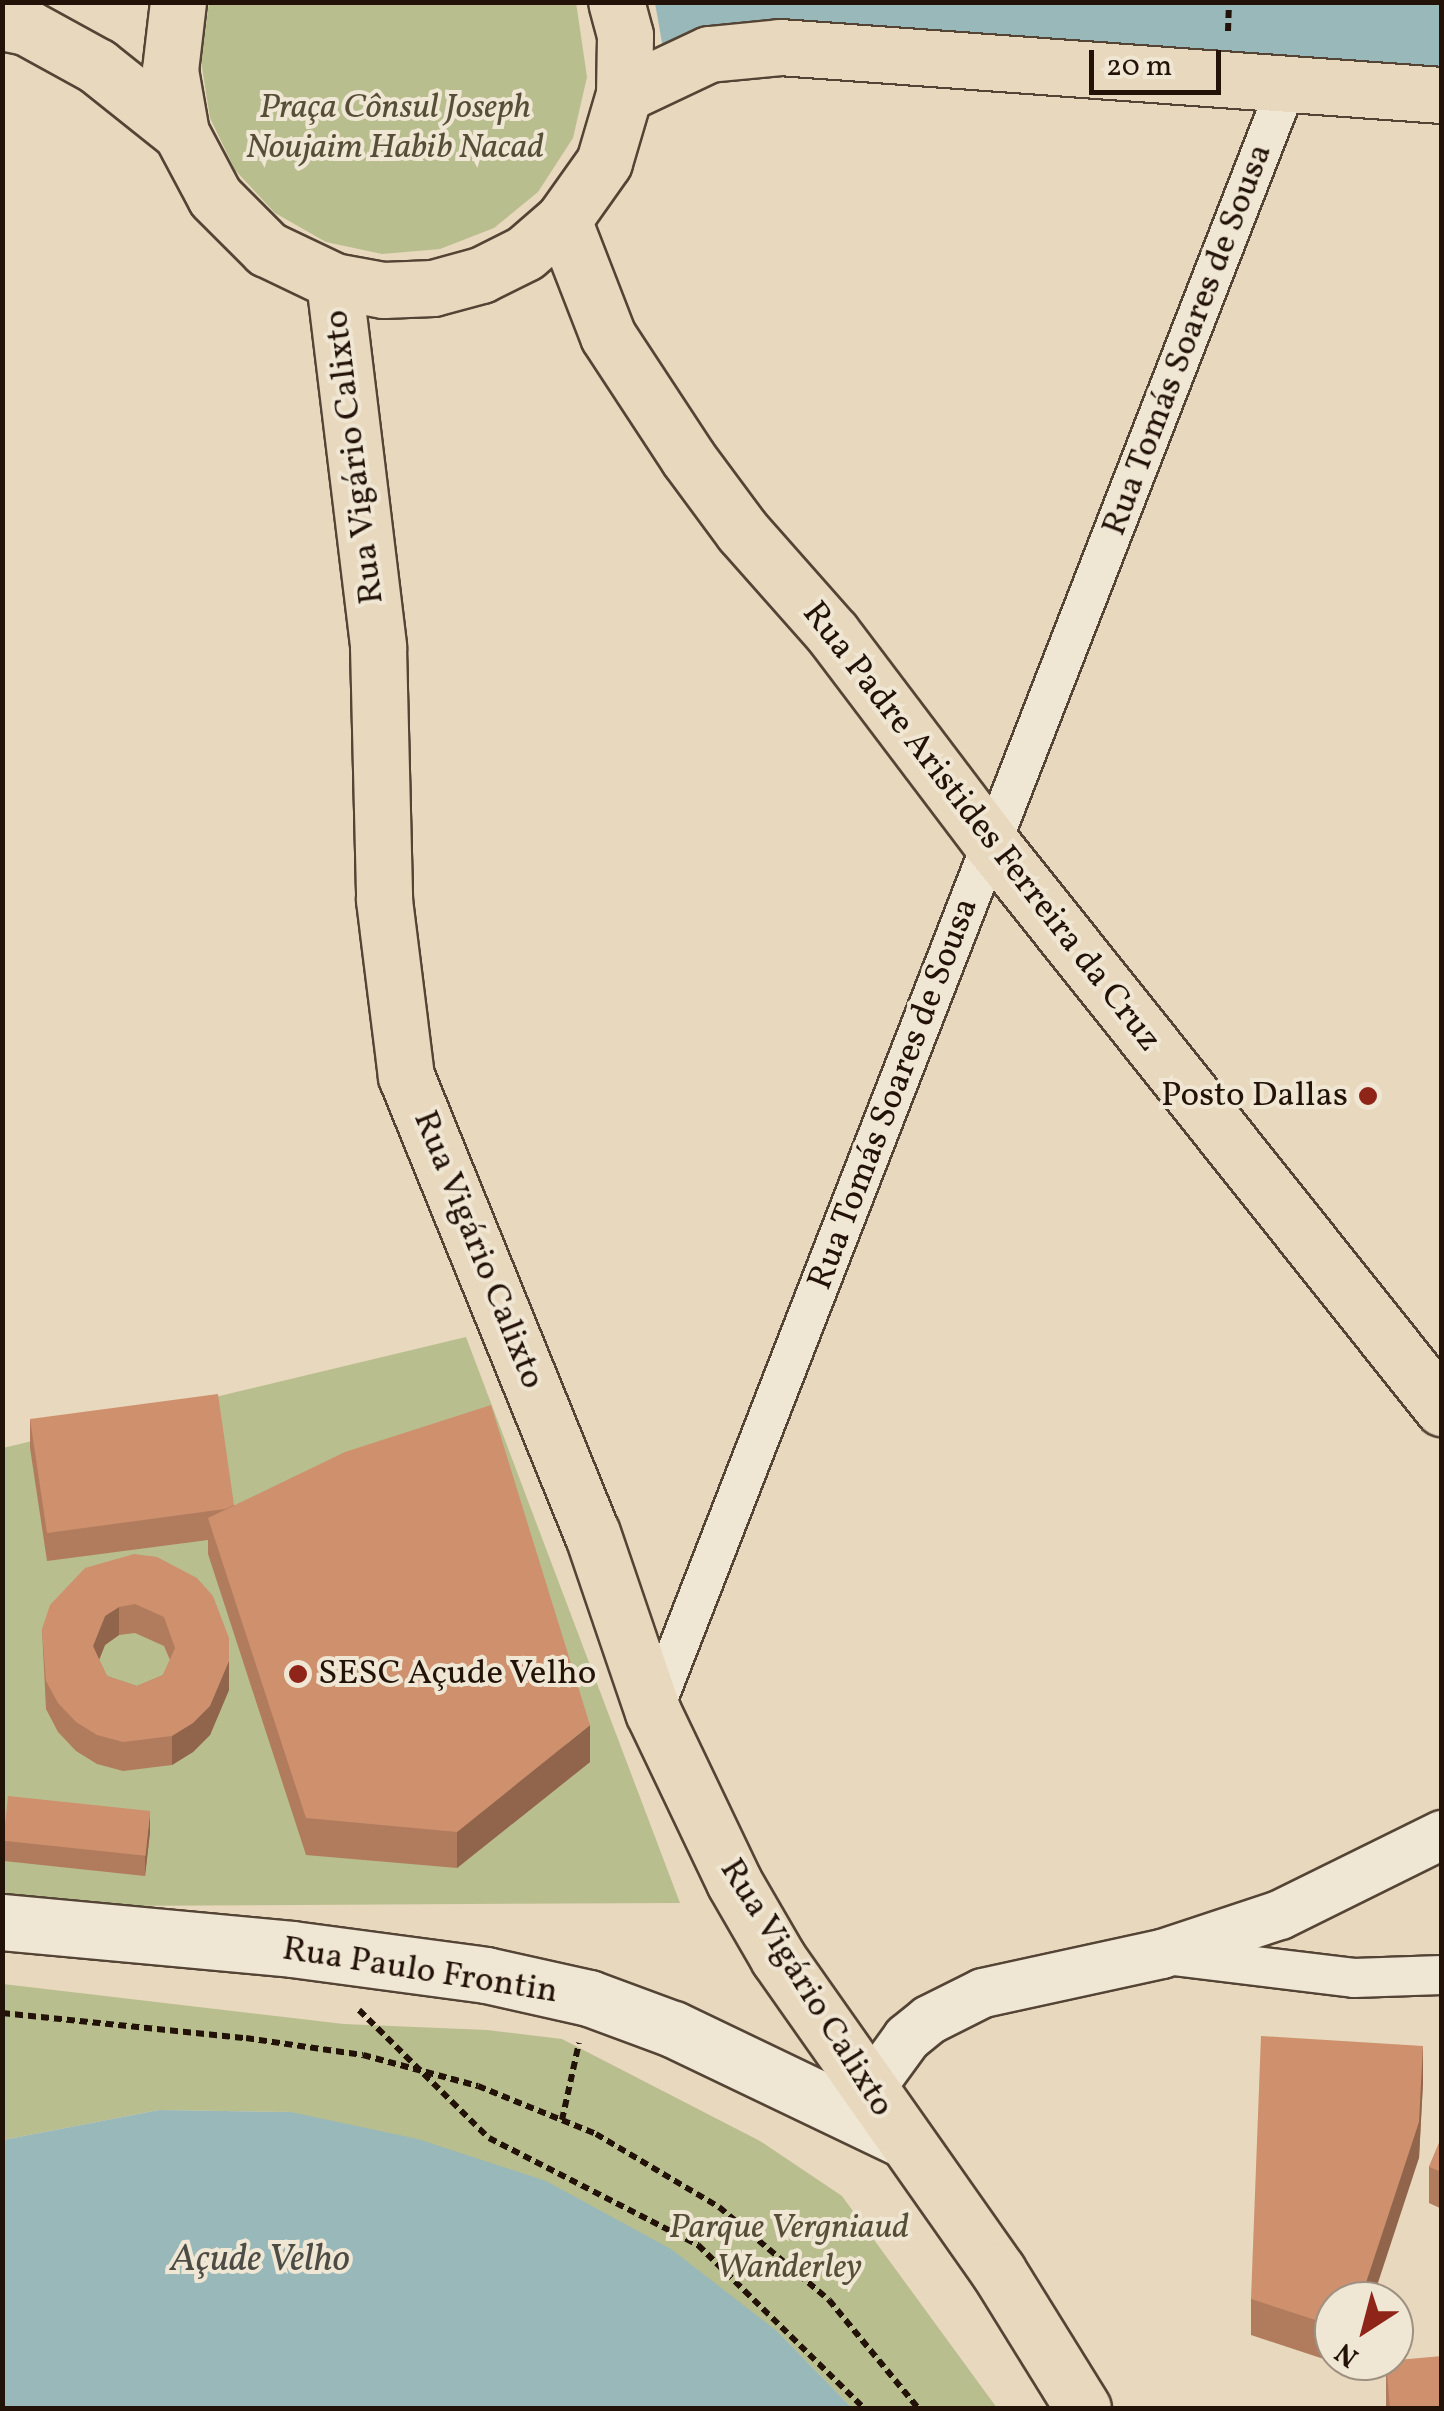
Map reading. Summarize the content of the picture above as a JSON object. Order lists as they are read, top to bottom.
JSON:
{
  "streets": {
    "main road": ["Rua Vigário Calixto", "Rua Padre Aristides Ferreira da Cruz", "Rua Paulo Frontin"],
    "street": ["Rua Tomás Soares de Sousa"]
  },
  "crossings": [
    ["Rua Tomás Soares de Sousa", "Rua Vigário Calixto"],
    ["Rua Tomás Soares de Sousa", "Rua Padre Aristides Ferreira da Cruz"],
    ["Rua Vigário Calixto", "Rua Paulo Frontin"]
  ],
  "water": ["Açude Velho"],
  "parks": ["Praça Cônsul Joseph Noujaim Habib Nacad", "Parque Vergniaud Wanderley"],
  "places": ["Posto Dallas", "SESC Açude Velho"],
  "scale_bar": "20 m",
  "north": "bottom left"
}
